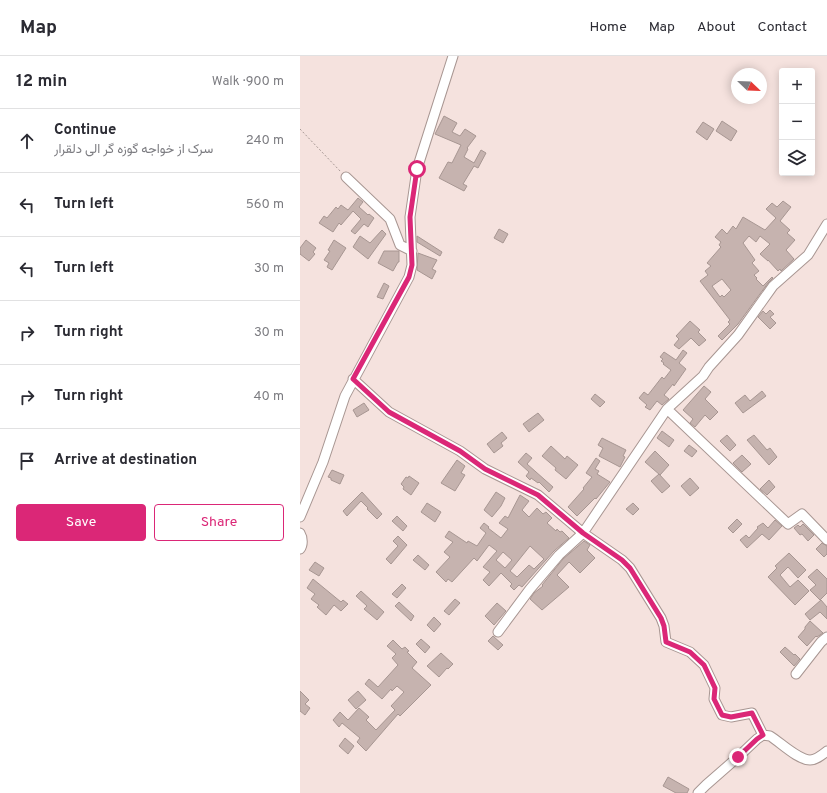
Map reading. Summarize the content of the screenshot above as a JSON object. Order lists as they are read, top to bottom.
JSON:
{
  "north": "bottom right",
  "page": {
    "header": "Map",
    "nav": [
      "Home",
      "Map",
      "About",
      "Contact"
    ],
    "heading": ["12 min", "Walk · 900 m"],
    "map_buttons": ["+", "−"],
    "list": [
      ["Continue", "سرک از خواجه گوزه گر الی دلقرار", "240 m"],
      ["Turn left", "560 m"],
      ["Turn left", "30 m"],
      ["Turn right", "30 m"],
      ["Turn right", "40 m"],
      "Arrive at destination"
    ],
    "buttons": ["Save", "Share"]
  }
}
